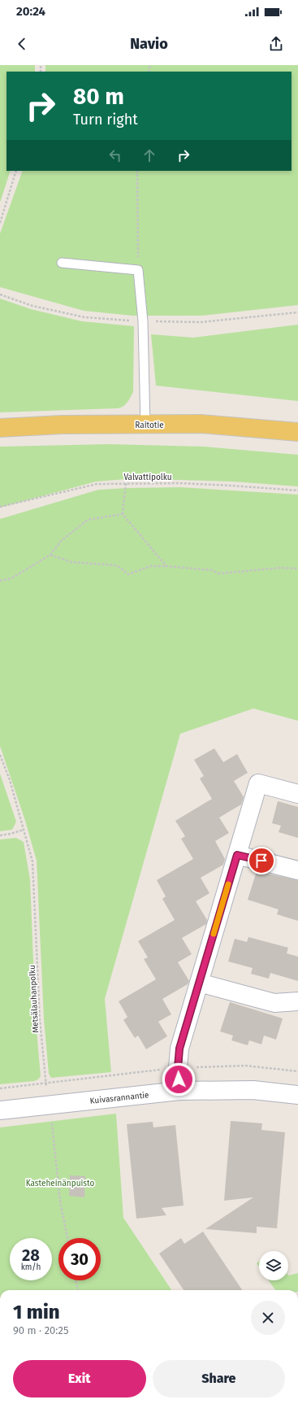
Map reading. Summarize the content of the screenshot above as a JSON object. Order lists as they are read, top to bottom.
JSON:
{
  "streets": {
    "main road": ["Raitotie"],
    "street": ["Kuivasrannantie"],
    "path": ["Valvattipolku", "Metsälauhanpolku"]
  },
  "crossings": [
    ["Metsälauhanpolku", "Kuivasrannantie"]
  ],
  "parks": ["Kasteheinänpuisto"],
  "page": {
    "status": "20:24",
    "header": "Navio",
    "turn": ["80 m", "Turn right"],
    "speed": "28 km/h",
    "limit": "30",
    "heading": ["1 min", "90 m · 20:25"],
    "buttons": ["Exit", "Share"]
  }
}
